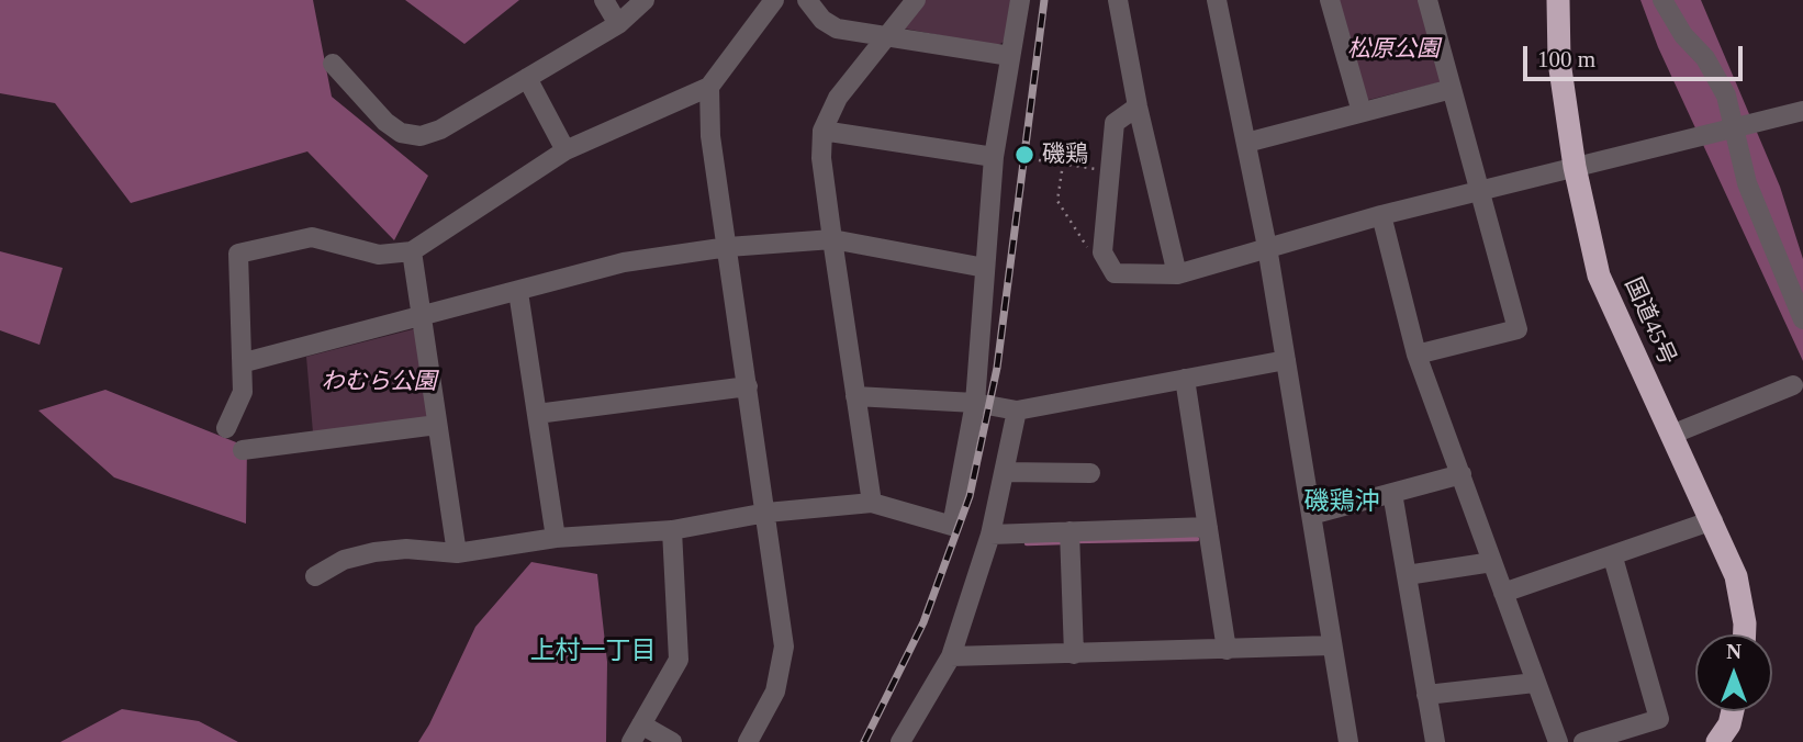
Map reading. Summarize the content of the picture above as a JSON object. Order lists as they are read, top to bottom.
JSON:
{
  "streets": {
    "highway": ["国道45号"]
  },
  "districts": ["磯鶏沖", "上村一丁目"],
  "parks": ["松原公園", "わむら公園"],
  "places": ["磯鶏"],
  "scale_bar": "100 m",
  "north": "top"
}
